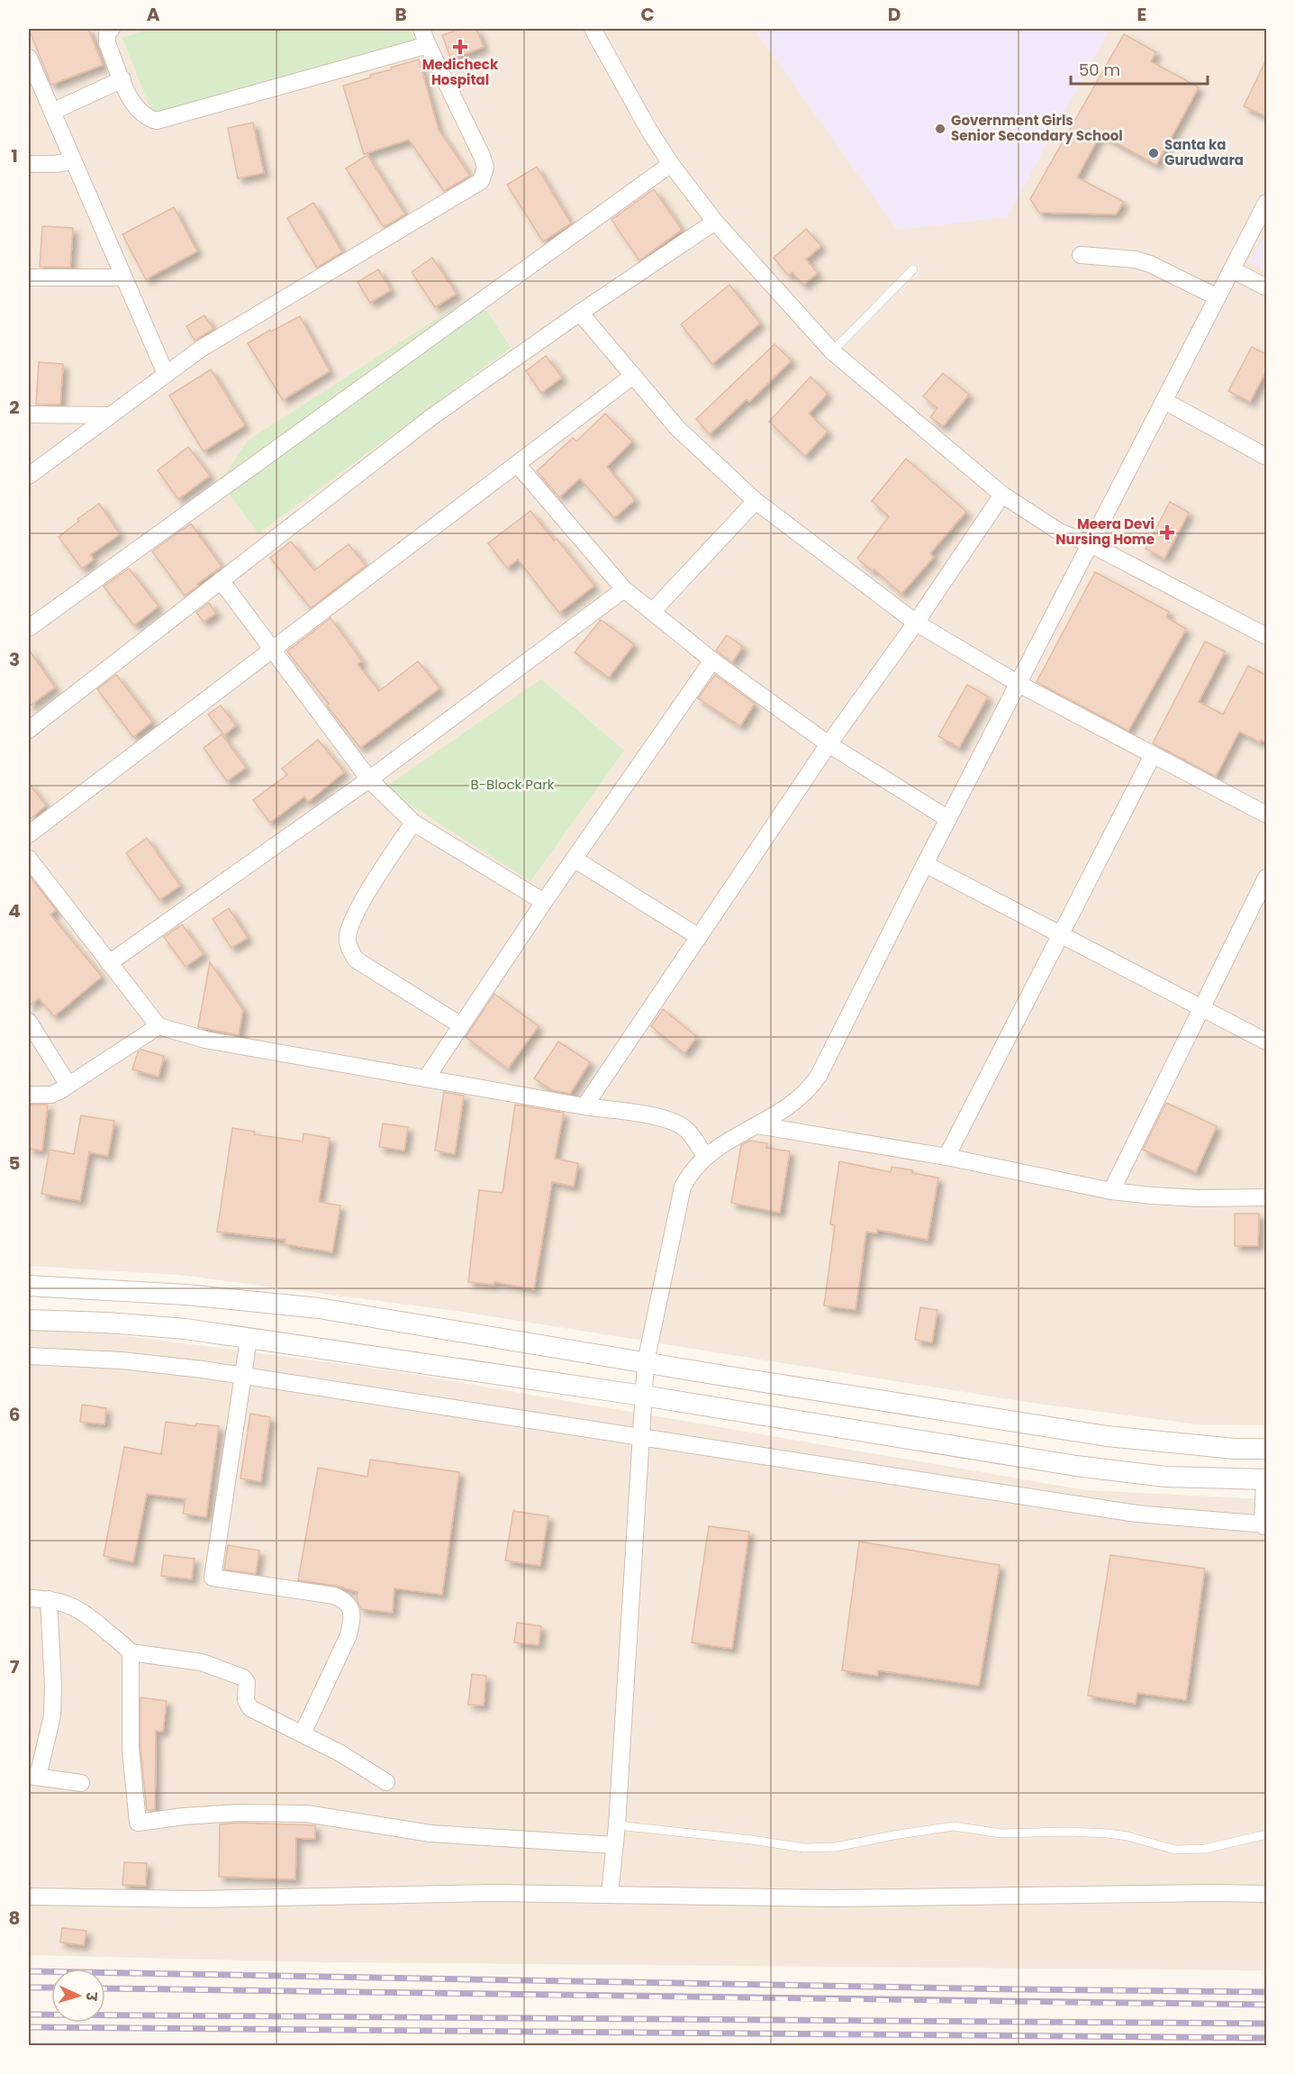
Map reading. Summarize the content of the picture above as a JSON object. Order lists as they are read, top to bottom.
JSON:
{
  "parks": ["B-Block Park"],
  "places": {
    "health": ["Medicheck Hospital", "Meera Devi Nursing Home"],
    "other": ["Government Girls Senior Secondary School", "Santa ka Gurudwara"]
  },
  "scale_bar": "50 m",
  "north": "right",
  "grid": {
    "columns": [
      "A",
      "B",
      "C",
      "D",
      "E"
    ],
    "rows": [
      "1",
      "2",
      "3",
      "4",
      "5",
      "6",
      "7",
      "8"
    ]
  }
}
